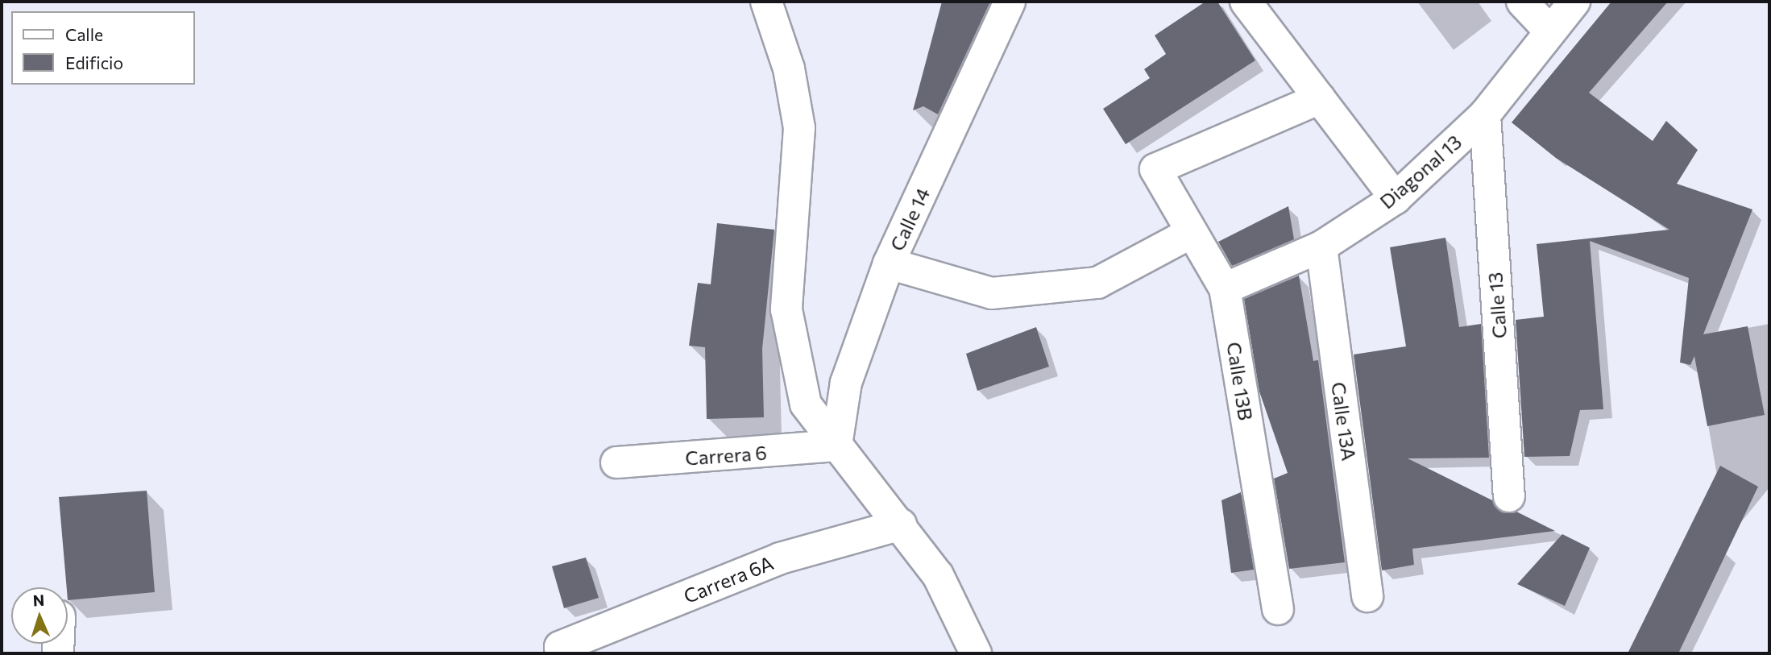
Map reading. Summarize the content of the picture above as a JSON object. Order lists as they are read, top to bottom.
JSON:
{
  "streets": {
    "street": [
      "Diagonal 13",
      "Calle 14",
      "Calle 13",
      "Calle 13B",
      "Calle 13A",
      "Carrera 6",
      "Carrera 6A"
    ]
  },
  "crossings": [
    ["Diagonal 13", "Calle 13"],
    ["Diagonal 13", "Calle 13B"],
    ["Diagonal 13", "Calle 13A"],
    ["Calle 14", "Carrera 6"]
  ],
  "legend": ["Calle", "Edificio"],
  "north": "top"
}
